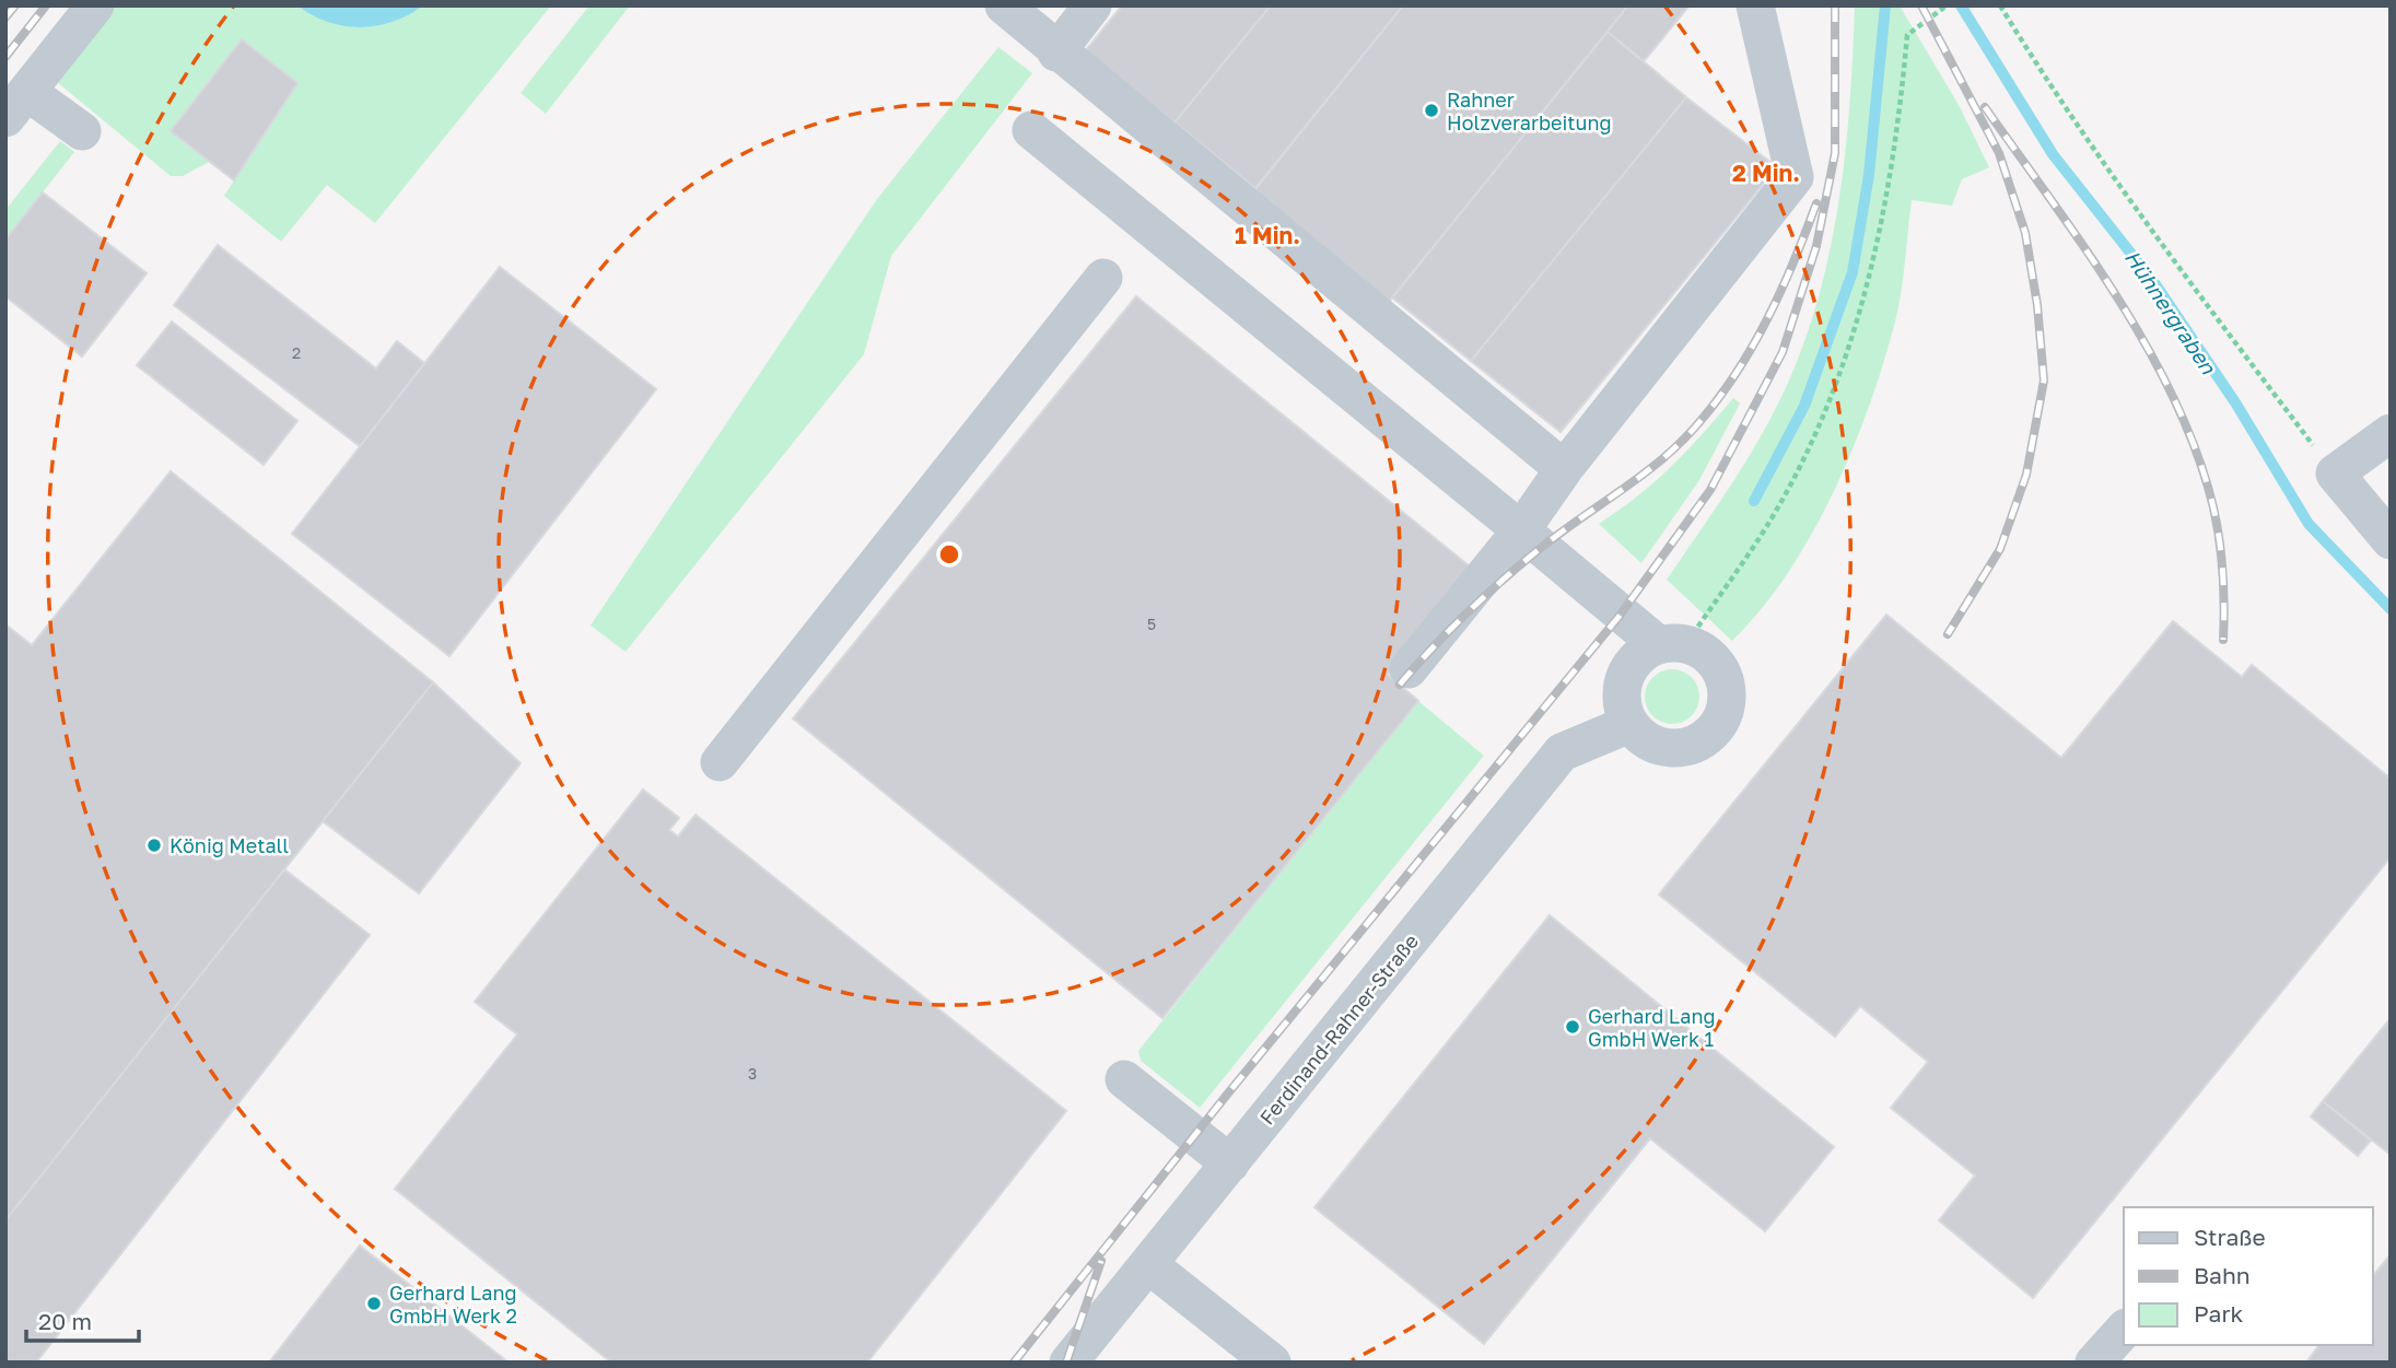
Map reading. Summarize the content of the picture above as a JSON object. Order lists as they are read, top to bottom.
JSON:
{
  "streets": {
    "street": ["Ferdinand-Rahner-Straße"]
  },
  "water": ["Hühnergraben"],
  "places": [
    "Rahner Holzverarbeitung",
    "König Metall",
    "Gerhard Lang GmbH Werk 1",
    "Gerhard Lang GmbH Werk 2"
  ],
  "house_numbers": ["2", "5", "3"],
  "legend": ["Straße", "Bahn", "Park"],
  "scale_bar": "20 m",
  "rings": ["2 Min.", "1 Min."]
}
